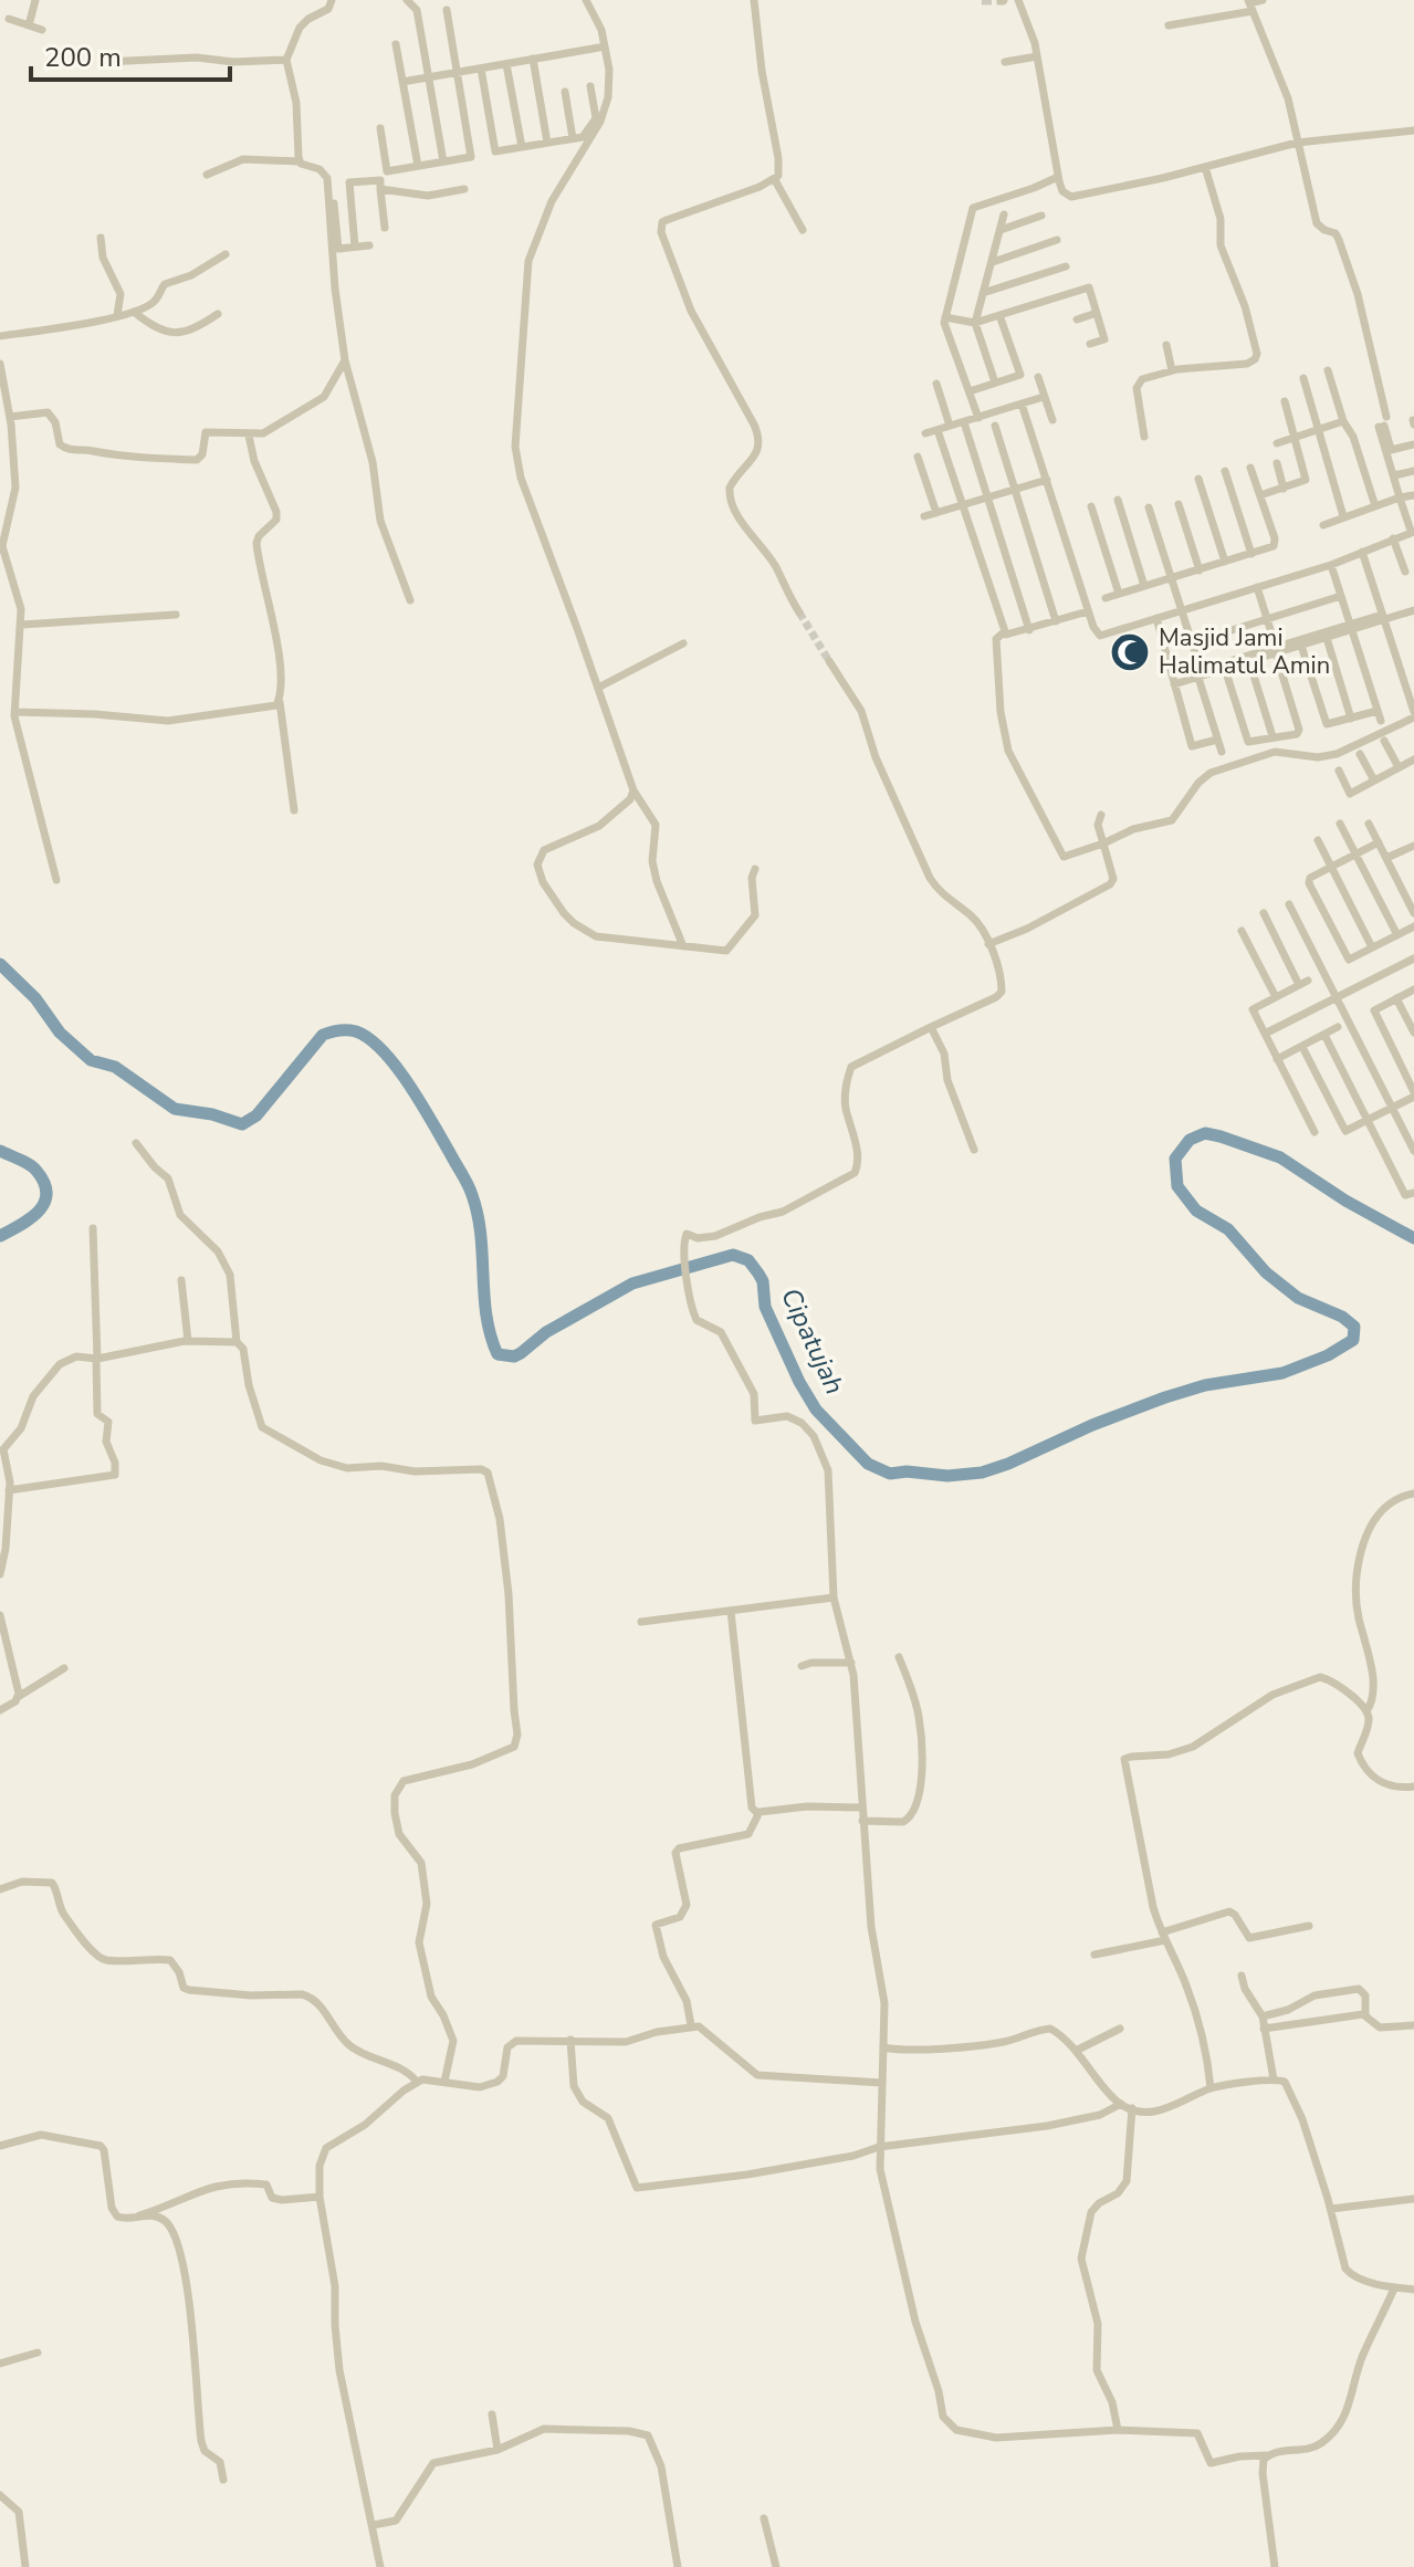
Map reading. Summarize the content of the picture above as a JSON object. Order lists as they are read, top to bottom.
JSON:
{
  "water": ["Cipatujah"],
  "places": {
    "mosque": ["Masjid Jami Halimatul Amin"]
  },
  "scale_bar": "200 m"
}
